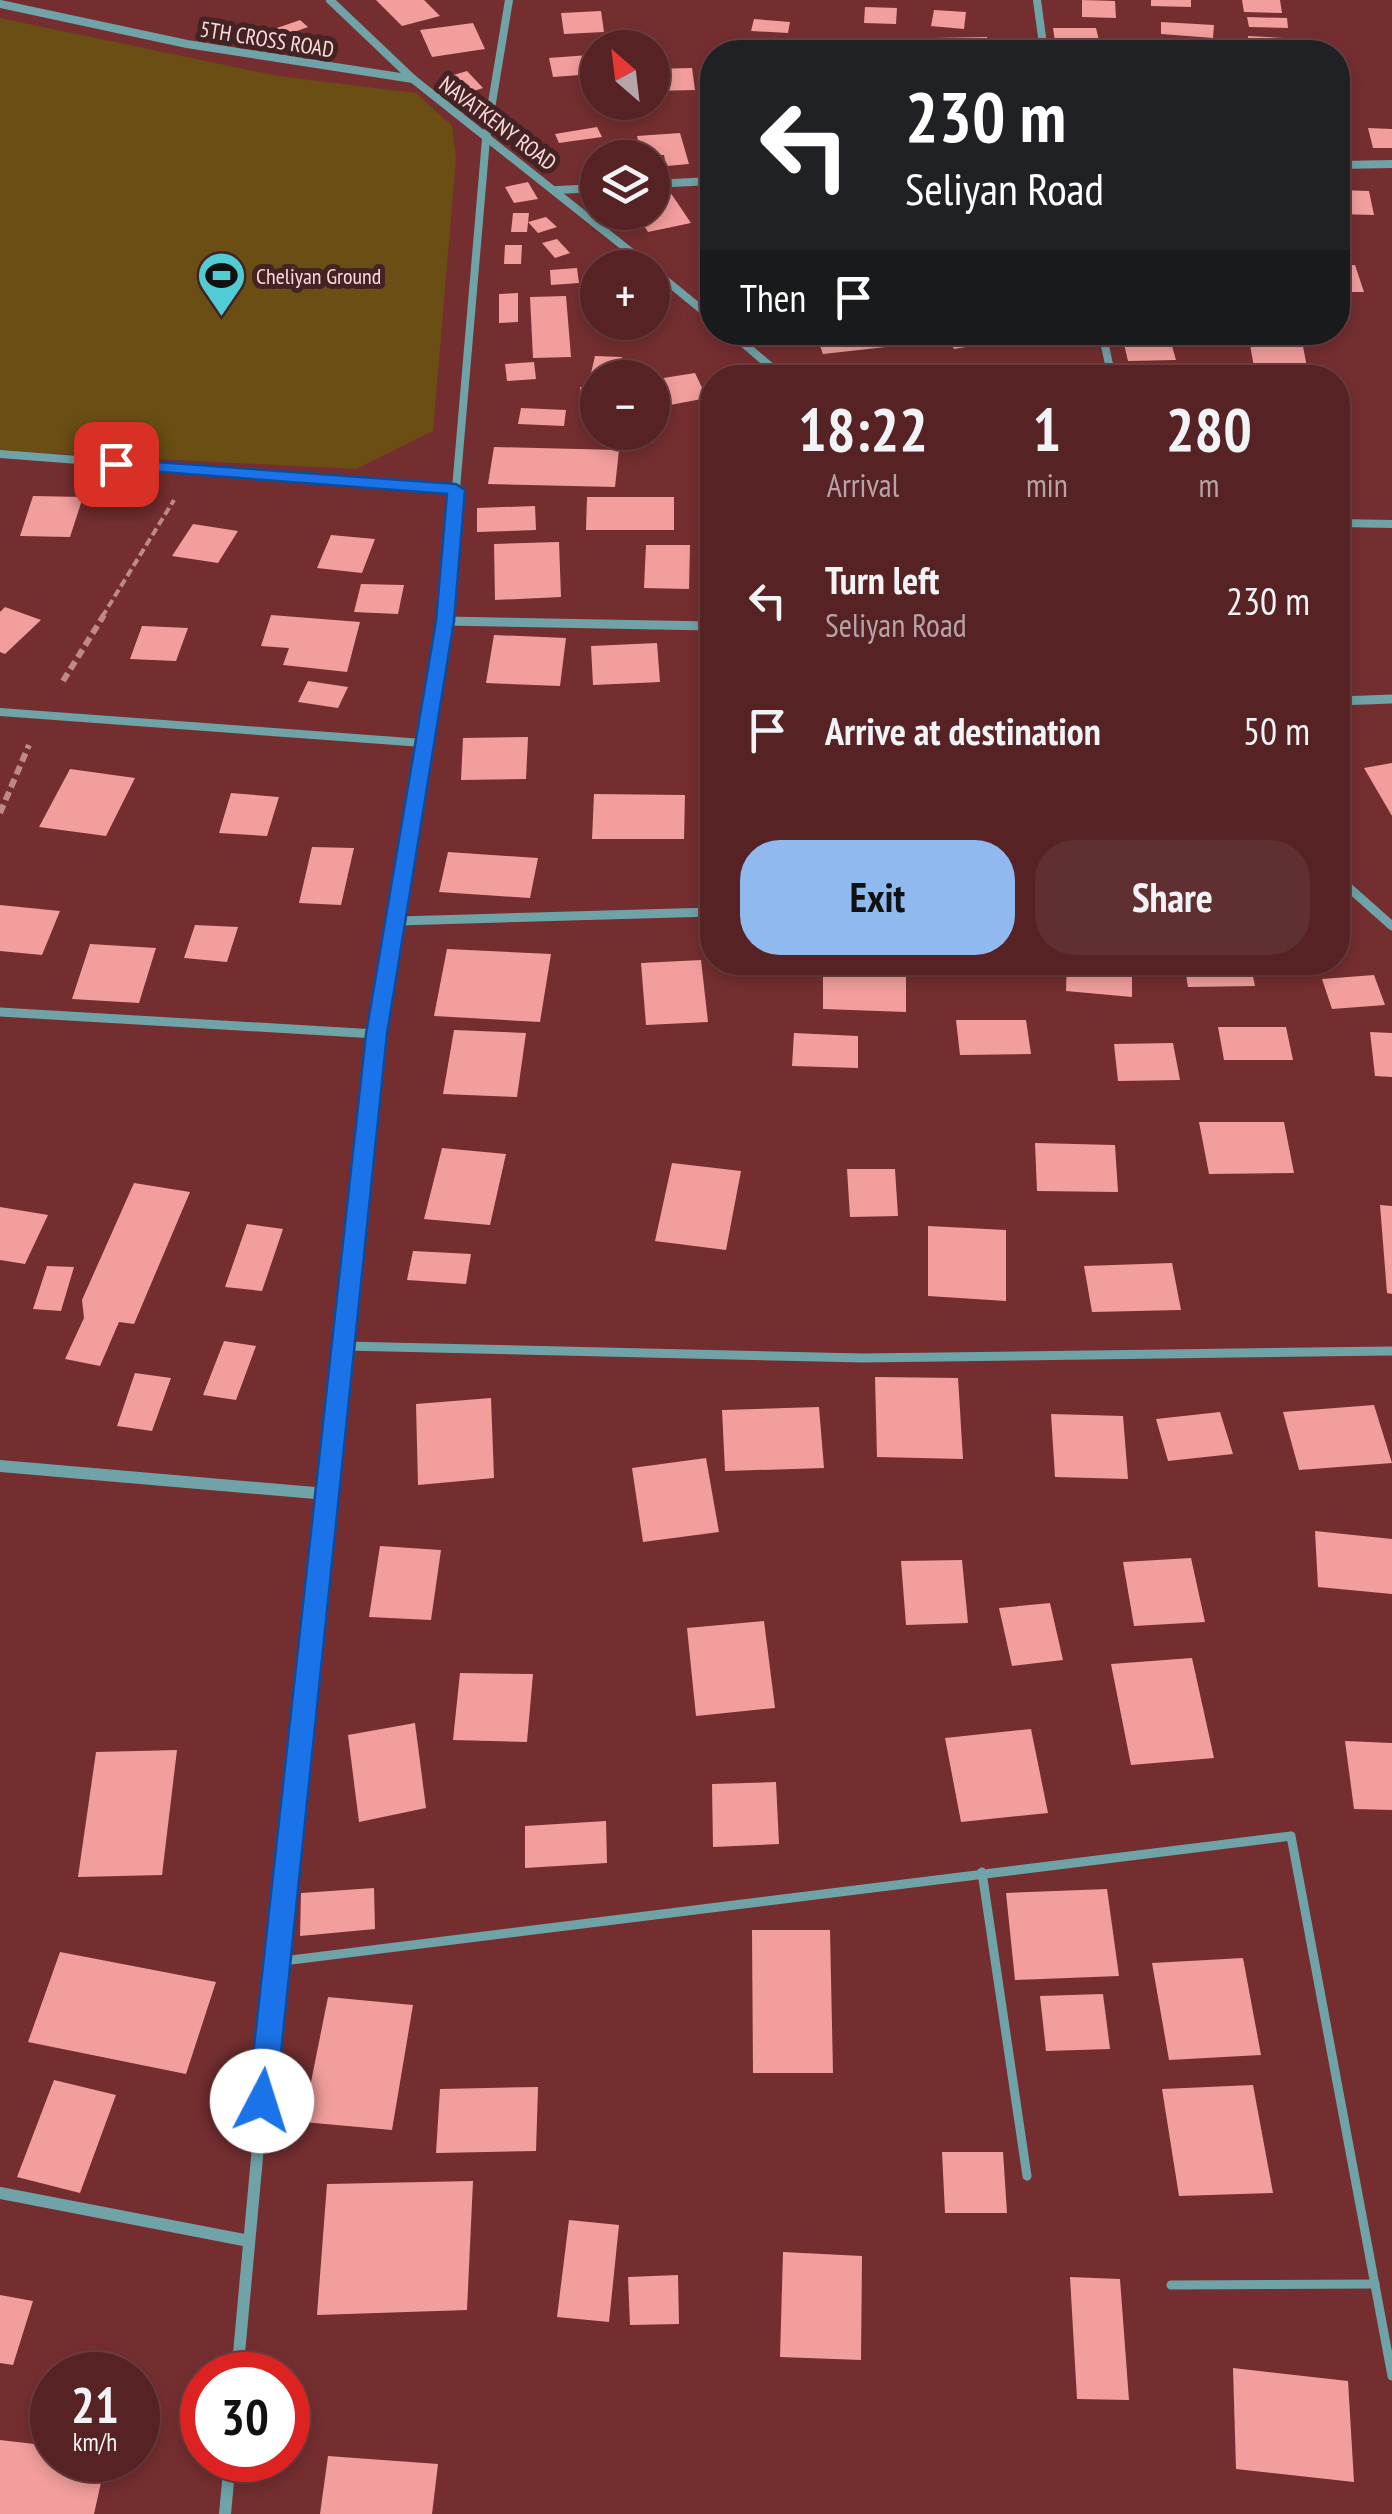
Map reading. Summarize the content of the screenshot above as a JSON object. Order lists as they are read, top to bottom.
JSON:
{
  "streets": {
    "street": ["5TH CROSS ROAD", "NAVATKENY ROAD"]
  },
  "crossings": [
    ["5TH CROSS ROAD", "NAVATKENY ROAD"]
  ],
  "places": {
    "sports": ["Cheliyan Ground"]
  },
  "north": "top left",
  "page": {
    "map_buttons": ["+", "−"],
    "turn": ["230 m", "Seliyan Road"],
    "then": "Then",
    "eta": [
      "18:22",
      "Arrival",
      "1",
      "min",
      "280",
      "m"
    ],
    "list": [
      {
        "name": "Turn left",
        "note": "Seliyan Road",
        "value": "230 m"
      },
      {
        "name": "Arrive at destination",
        "value": "50 m"
      }
    ],
    "buttons": ["Exit", "Share"],
    "speed": "21 km/h",
    "limit": "30"
  }
}
